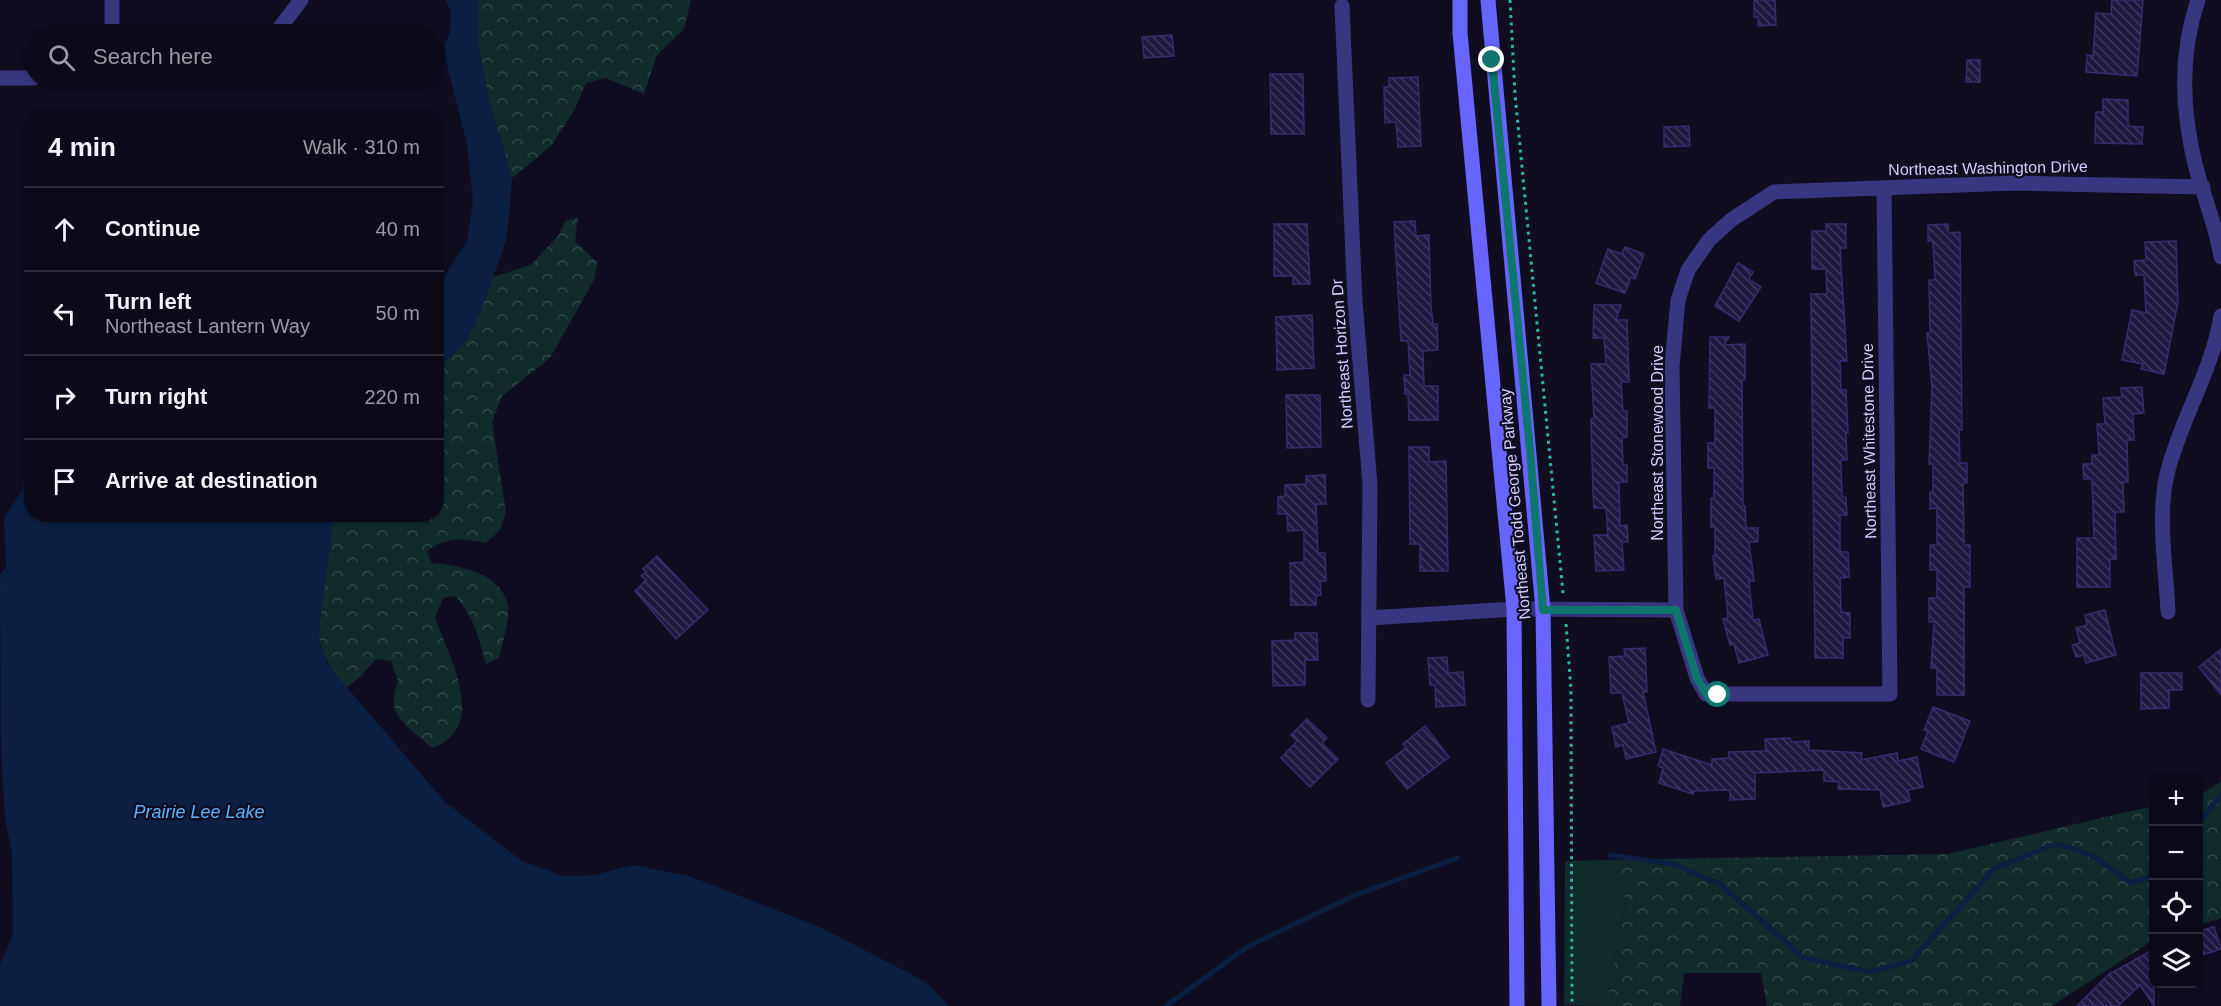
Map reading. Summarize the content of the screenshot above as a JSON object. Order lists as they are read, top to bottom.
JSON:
{
  "streets": {
    "main road": ["Northeast Todd George Parkway"],
    "street": [
      "Northeast Washington Drive",
      "Northeast Horizon Dr",
      "Northeast Whitestone Drive",
      "Northeast Stonewood Drive"
    ]
  },
  "crossings": [
    ["Northeast Washington Drive", "Northeast Whitestone Drive"],
    ["Northeast Washington Drive", "Northeast Stonewood Drive"],
    ["Northeast Whitestone Drive", "Northeast Stonewood Drive"]
  ],
  "water": ["Prairie Lee Lake"],
  "page": {
    "search": "Search here",
    "heading": ["4 min", "Walk · 310 m"],
    "list": [
      ["Continue", "40 m"],
      ["Turn left", "Northeast Lantern Way", "50 m"],
      ["Turn right", "220 m"],
      "Arrive at destination"
    ],
    "map_buttons": ["+", "−"]
  }
}
